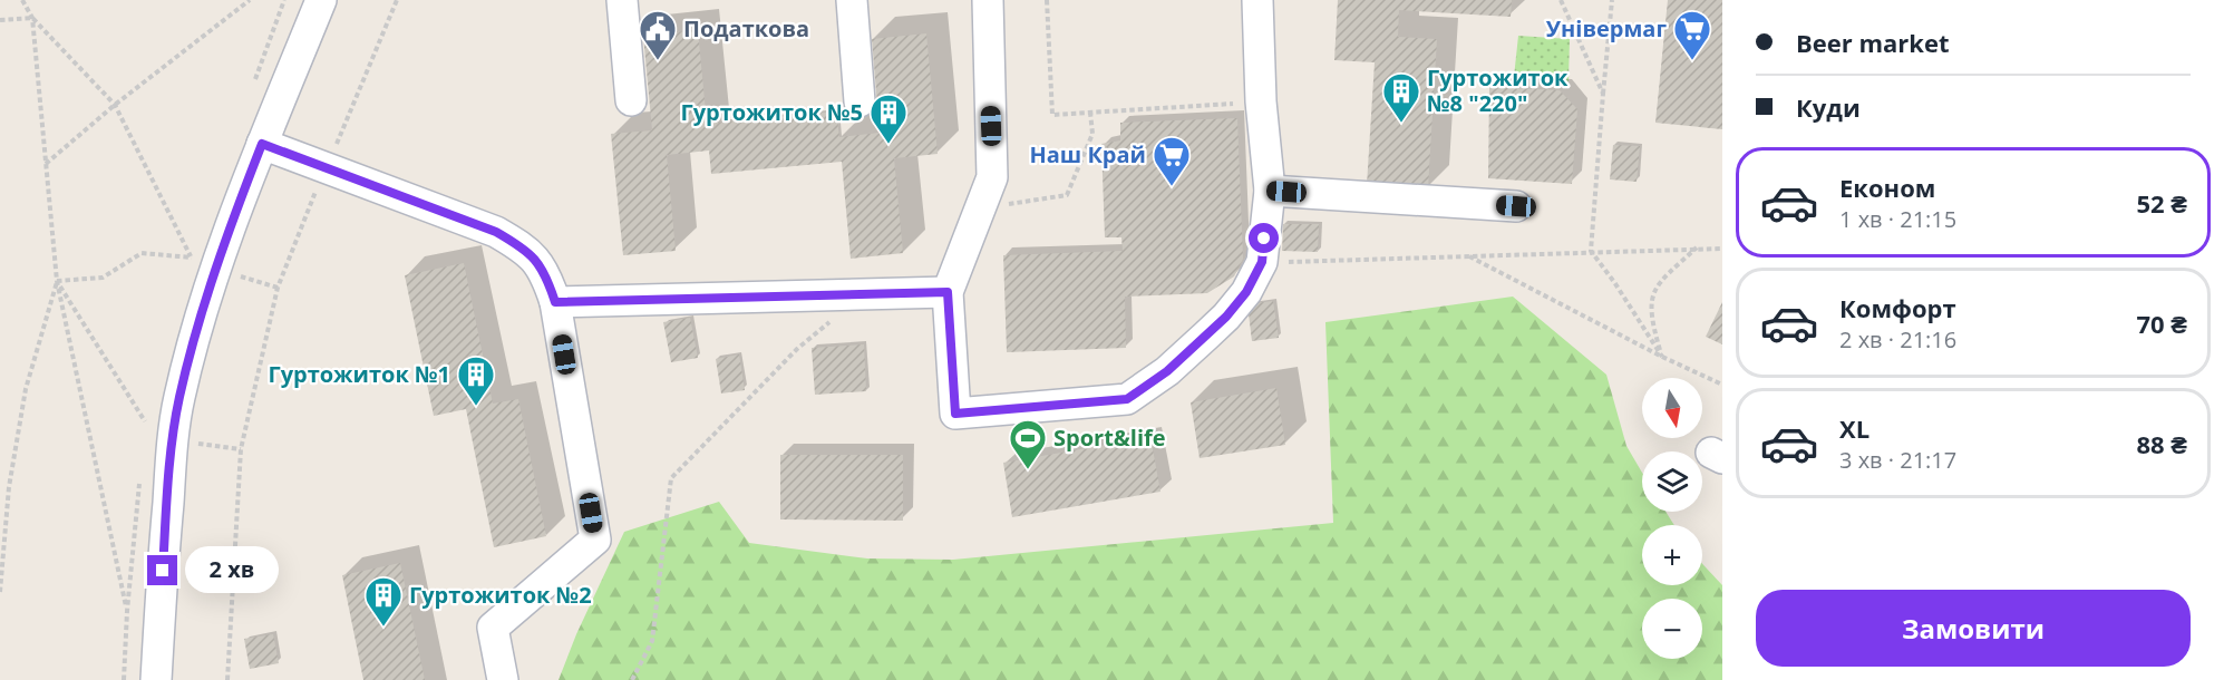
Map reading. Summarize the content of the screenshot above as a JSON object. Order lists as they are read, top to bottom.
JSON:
{
  "places": {
    "public building": ["Податкова"],
    "supermarket": ["Універмаг", "Наш Край"],
    "building": [
      "Гуртожиток №8 \"220\"",
      "Гуртожиток №5",
      "Гуртожиток №1",
      "Гуртожиток №2"
    ],
    "sports": ["Sport&life"]
  },
  "north": "bottom",
  "page": {
    "banner": ["Beer market", "Куди"],
    "list": [
      {
        "name": "Економ",
        "note": "1 хв · 21:15",
        "value": "52 ₴"
      },
      {
        "name": "Комфорт",
        "note": "2 хв · 21:16",
        "value": "70 ₴"
      },
      {
        "name": "XL",
        "note": "3 хв · 21:17",
        "value": "88 ₴"
      }
    ],
    "map_buttons": ["+", "−"],
    "bubble": "2 хв",
    "buttons": "Замовити"
  }
}
